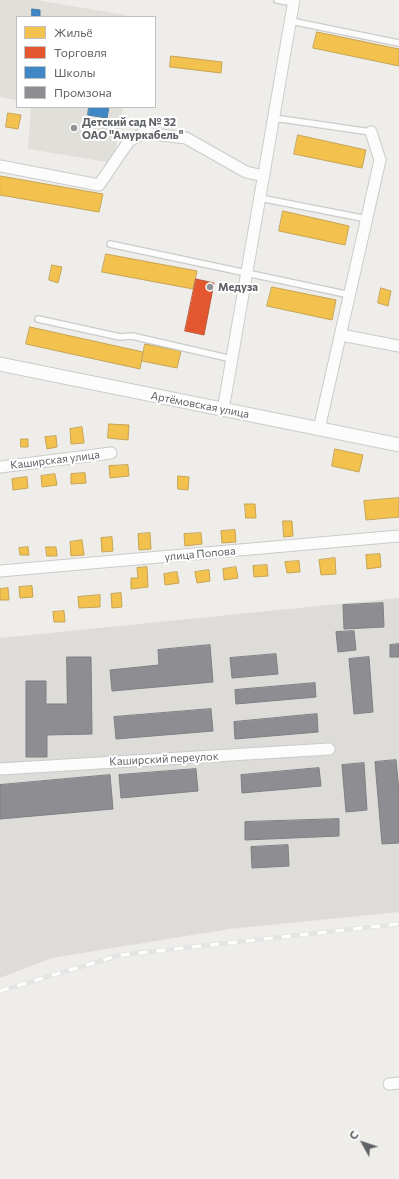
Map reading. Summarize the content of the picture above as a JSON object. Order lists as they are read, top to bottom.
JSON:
{
  "streets": {
    "street": [
      "Артёмовская улица",
      "Каширская улица",
      "улица Попова",
      "Каширский переулок"
    ]
  },
  "places": ["Детский сад № 32 ОАО \"Амуркабель\"", "Медуза"],
  "legend": [
    "Жильё",
    "Торговля",
    "Школы",
    "Промзона"
  ],
  "north": "top left"
}
